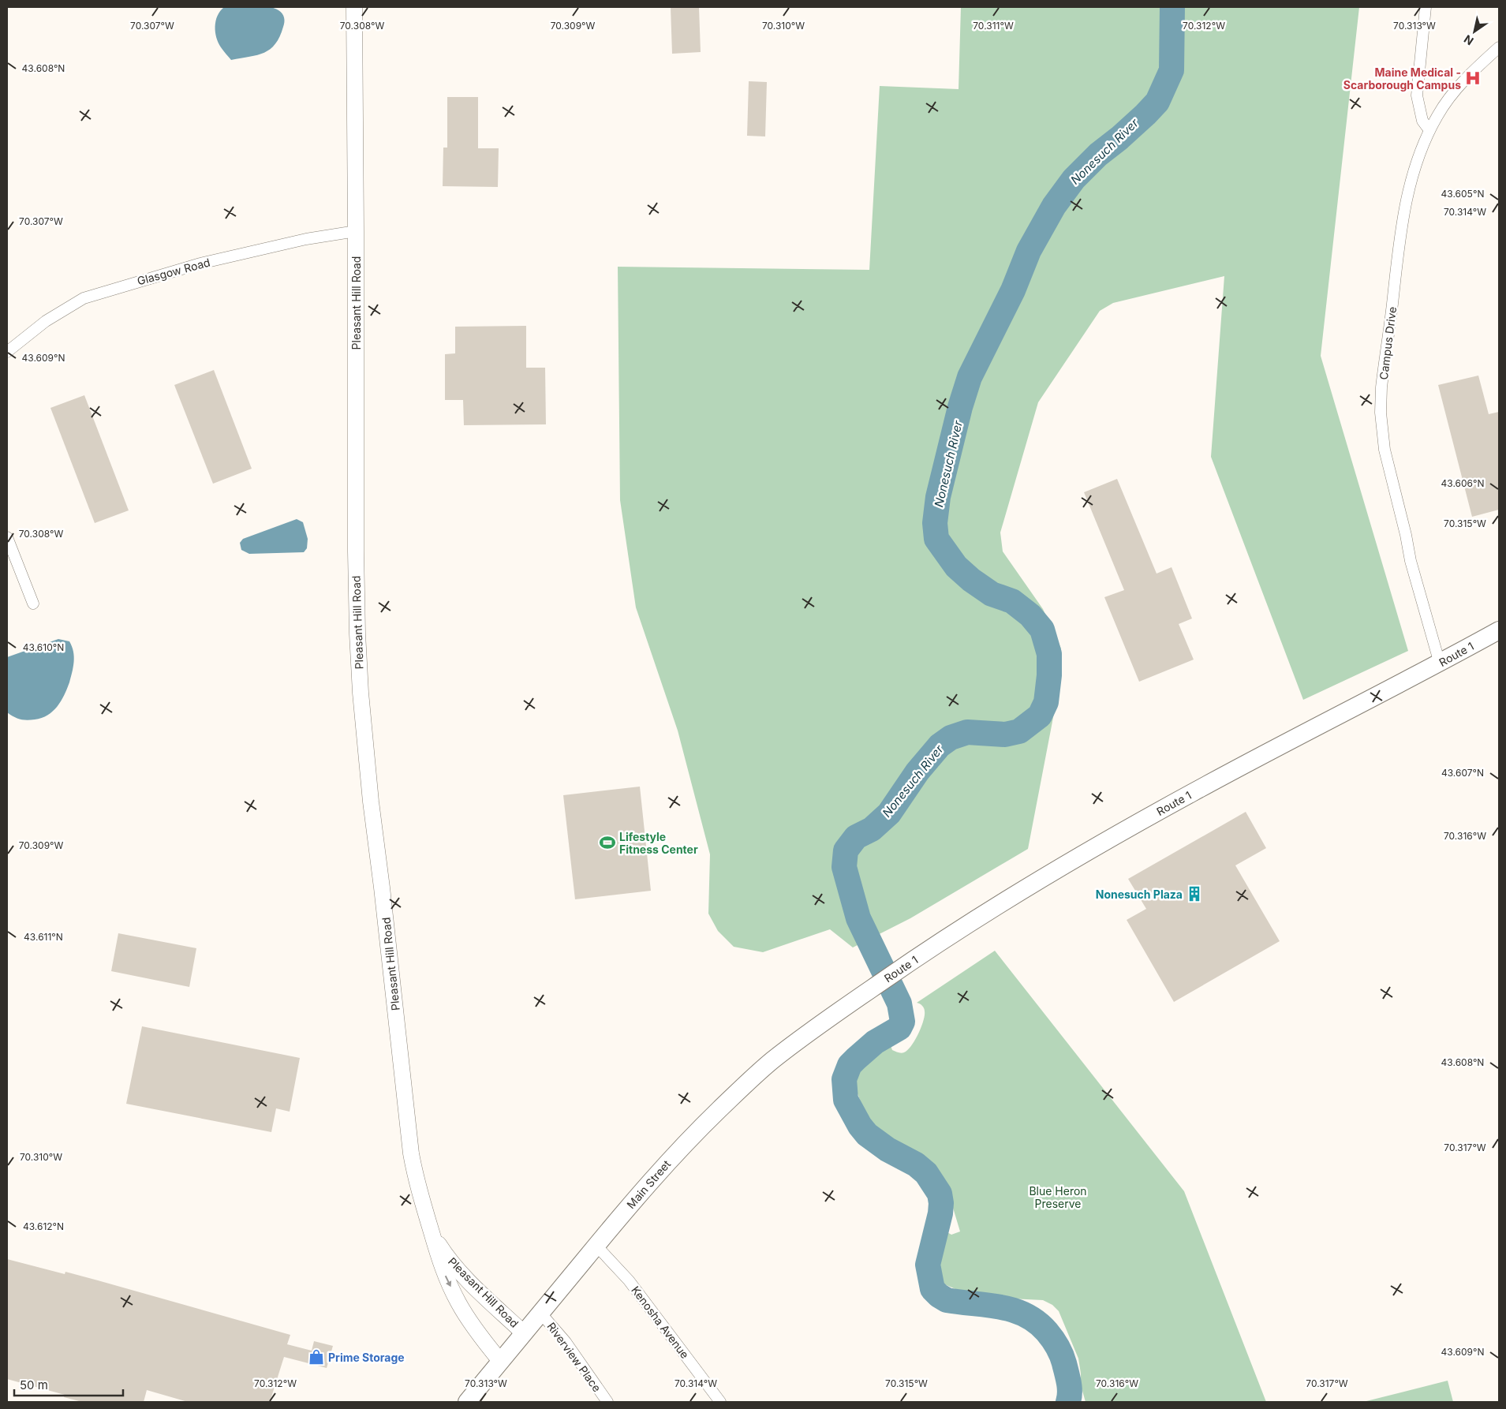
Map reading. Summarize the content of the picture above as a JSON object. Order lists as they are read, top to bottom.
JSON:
{
  "streets": {
    "main road": ["Route 1", "Main Street"],
    "street": [
      "Glasgow Road",
      "Pleasant Hill Road",
      "Campus Drive",
      "Kenosha Avenue",
      "Riverview Place"
    ]
  },
  "crossings": [
    ["Glasgow Road", "Pleasant Hill Road"],
    ["Pleasant Hill Road", "Main Street"],
    ["Campus Drive", "Route 1"],
    ["Route 1", "Main Street"],
    ["Main Street", "Kenosha Avenue"],
    ["Main Street", "Riverview Place"]
  ],
  "water": ["Nonesuch River"],
  "parks": ["Blue Heron Preserve"],
  "places": {
    "hospital": ["Maine Medical - Scarborough Campus"],
    "sports": ["Lifestyle Fitness Center"],
    "building": ["Nonesuch Plaza"],
    "shop": ["Prime Storage"]
  },
  "scale_bar": "50 m",
  "north": "bottom left",
  "coordinates": [
    "70.307°W",
    "70.308°W",
    "70.309°W",
    "70.310°W",
    "70.311°W",
    "70.312°W",
    "70.313°W",
    "43.608°N",
    "43.605°N",
    "70.314°W",
    "43.609°N",
    "43.606°N",
    "70.315°W",
    "43.610°N",
    "43.607°N",
    "70.316°W",
    "43.611°N",
    "70.317°W",
    "43.612°N"
  ]
}
